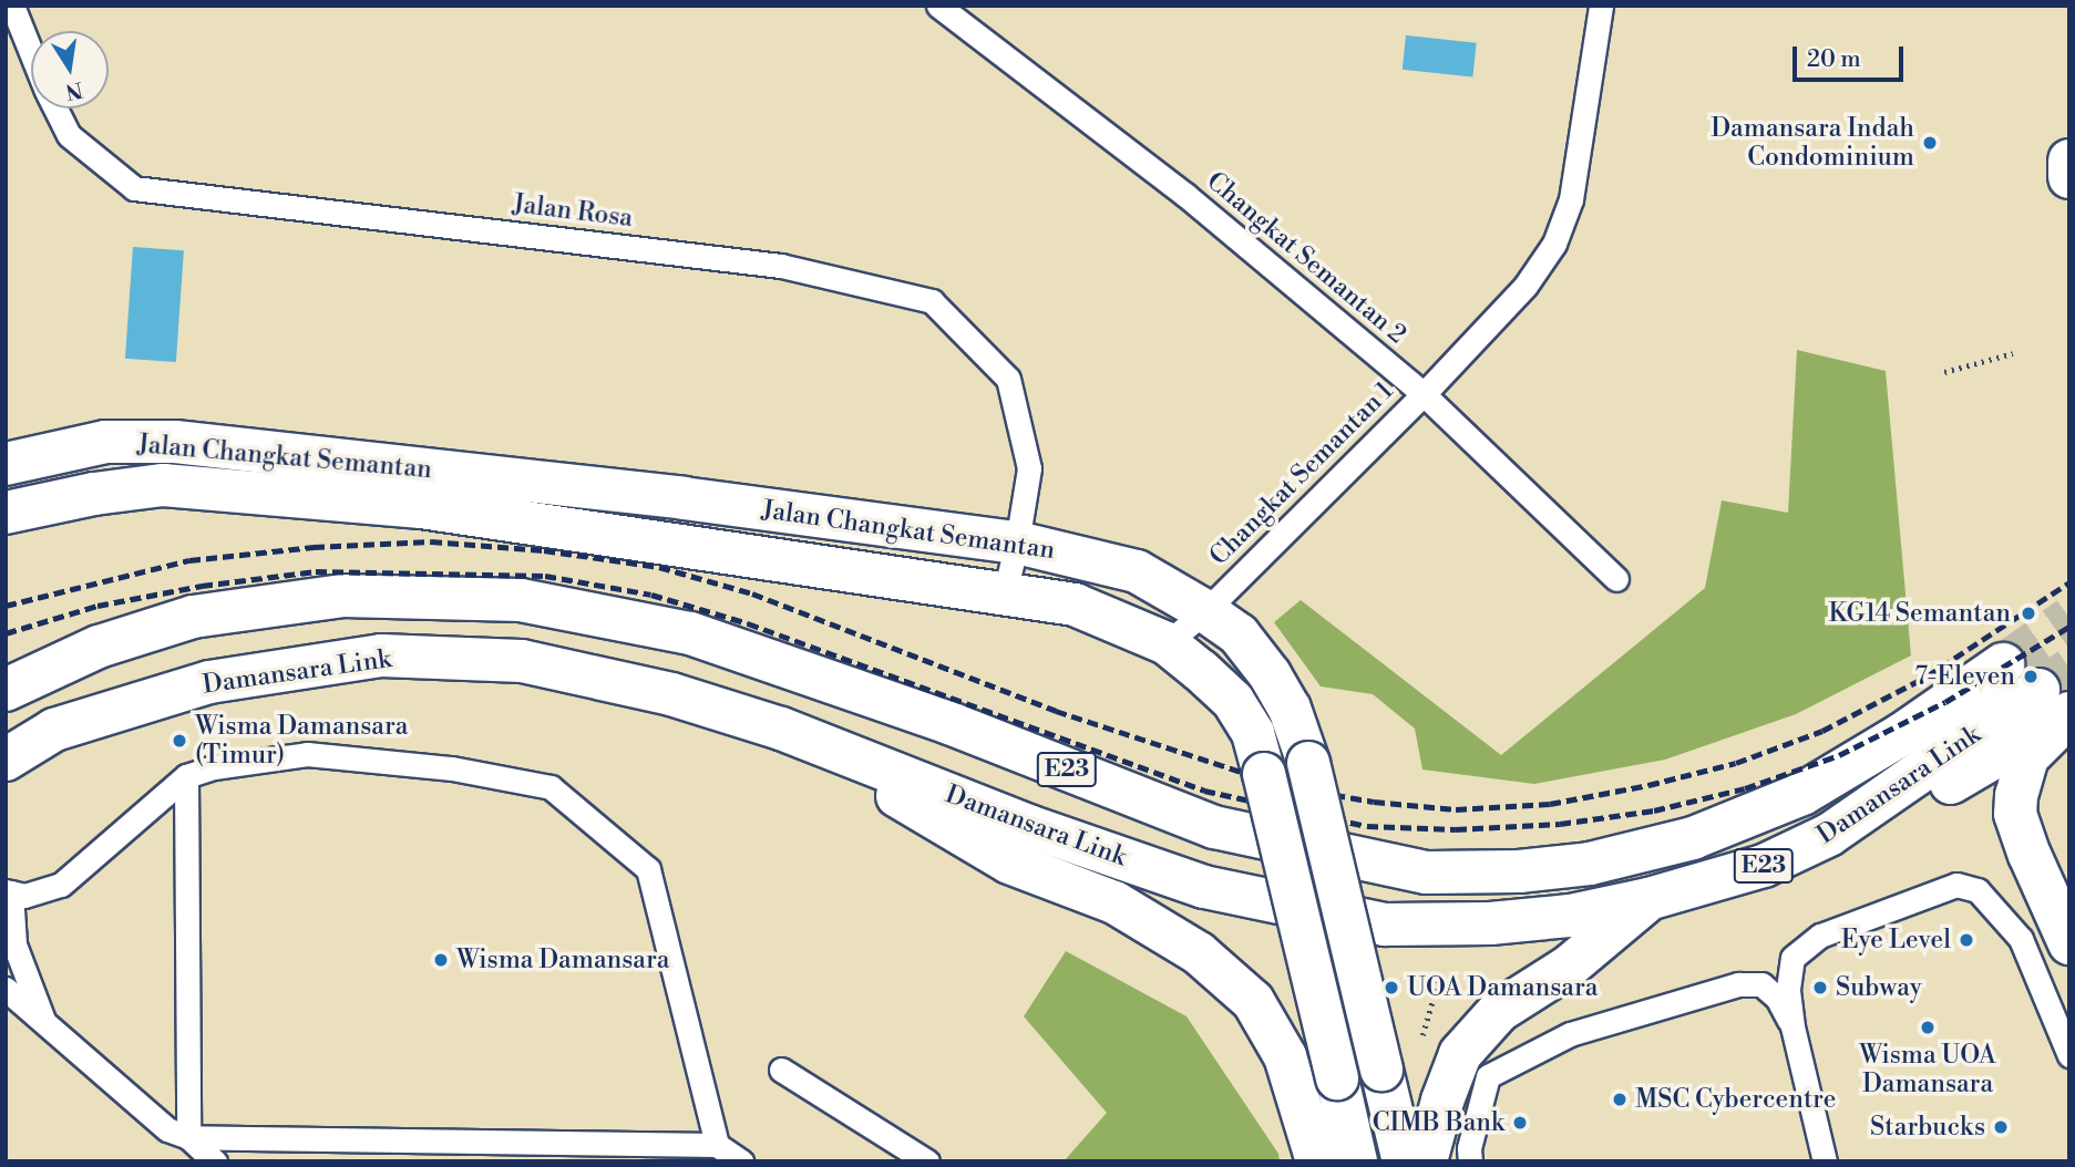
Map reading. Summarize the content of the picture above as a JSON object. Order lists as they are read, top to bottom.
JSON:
{
  "streets": {
    "main road": ["Jalan Changkat Semantan", "Damansara Link", "E23"],
    "lane": ["Jalan Rosa", "Changkat Semantan 2", "Changkat Semantan 1"]
  },
  "crossings": [
    ["Jalan Rosa", "Jalan Changkat Semantan"],
    ["Changkat Semantan 2", "Changkat Semantan 1"],
    ["Jalan Changkat Semantan", "Changkat Semantan 1"]
  ],
  "places": [
    "Damansara Indah Condominium",
    "KG14 Semantan",
    "7-Eleven",
    "Wisma Damansara (Timur)",
    "Eye Level",
    "Wisma Damansara",
    "UOA Damansara",
    "Subway",
    "Wisma UOA Damansara",
    "MSC Cybercentre",
    "CIMB Bank",
    "Starbucks"
  ],
  "scale_bar": "20 m",
  "north": "bottom"
}
